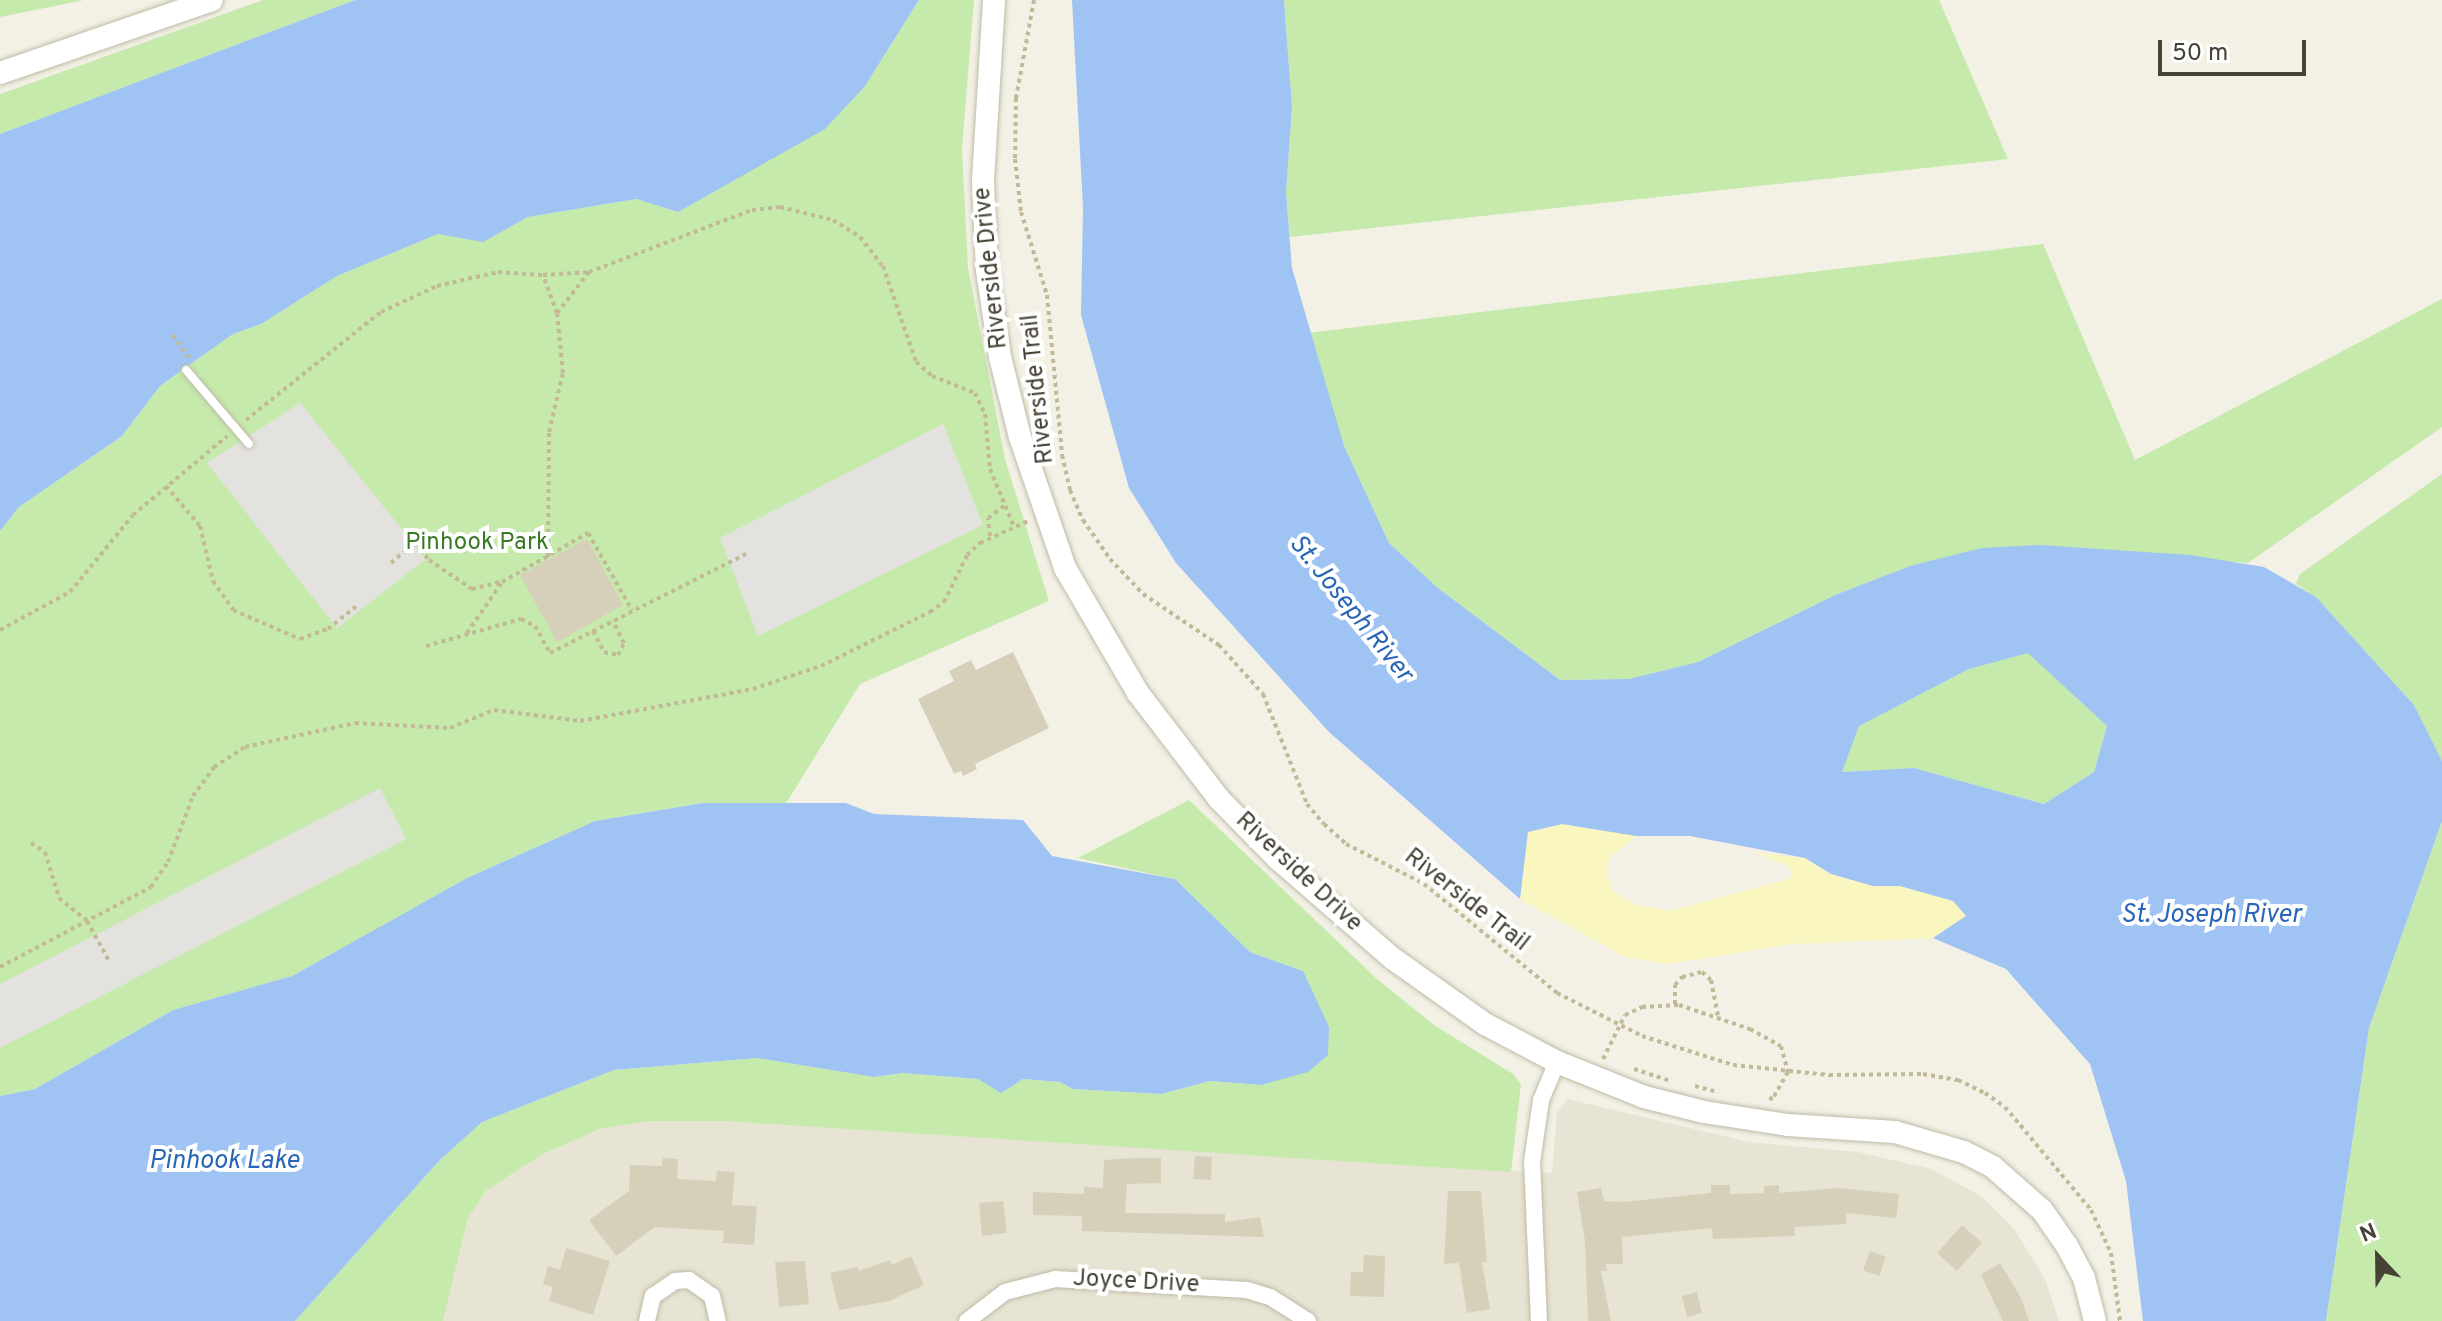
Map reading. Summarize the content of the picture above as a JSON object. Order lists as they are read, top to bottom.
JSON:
{
  "streets": {
    "street": ["Riverside Drive", "Joyce Drive"],
    "path": ["Riverside Trail"]
  },
  "water": ["St. Joseph River", "Pinhook Lake"],
  "parks": ["Pinhook Park"],
  "scale_bar": "50 m",
  "north": "top"
}
